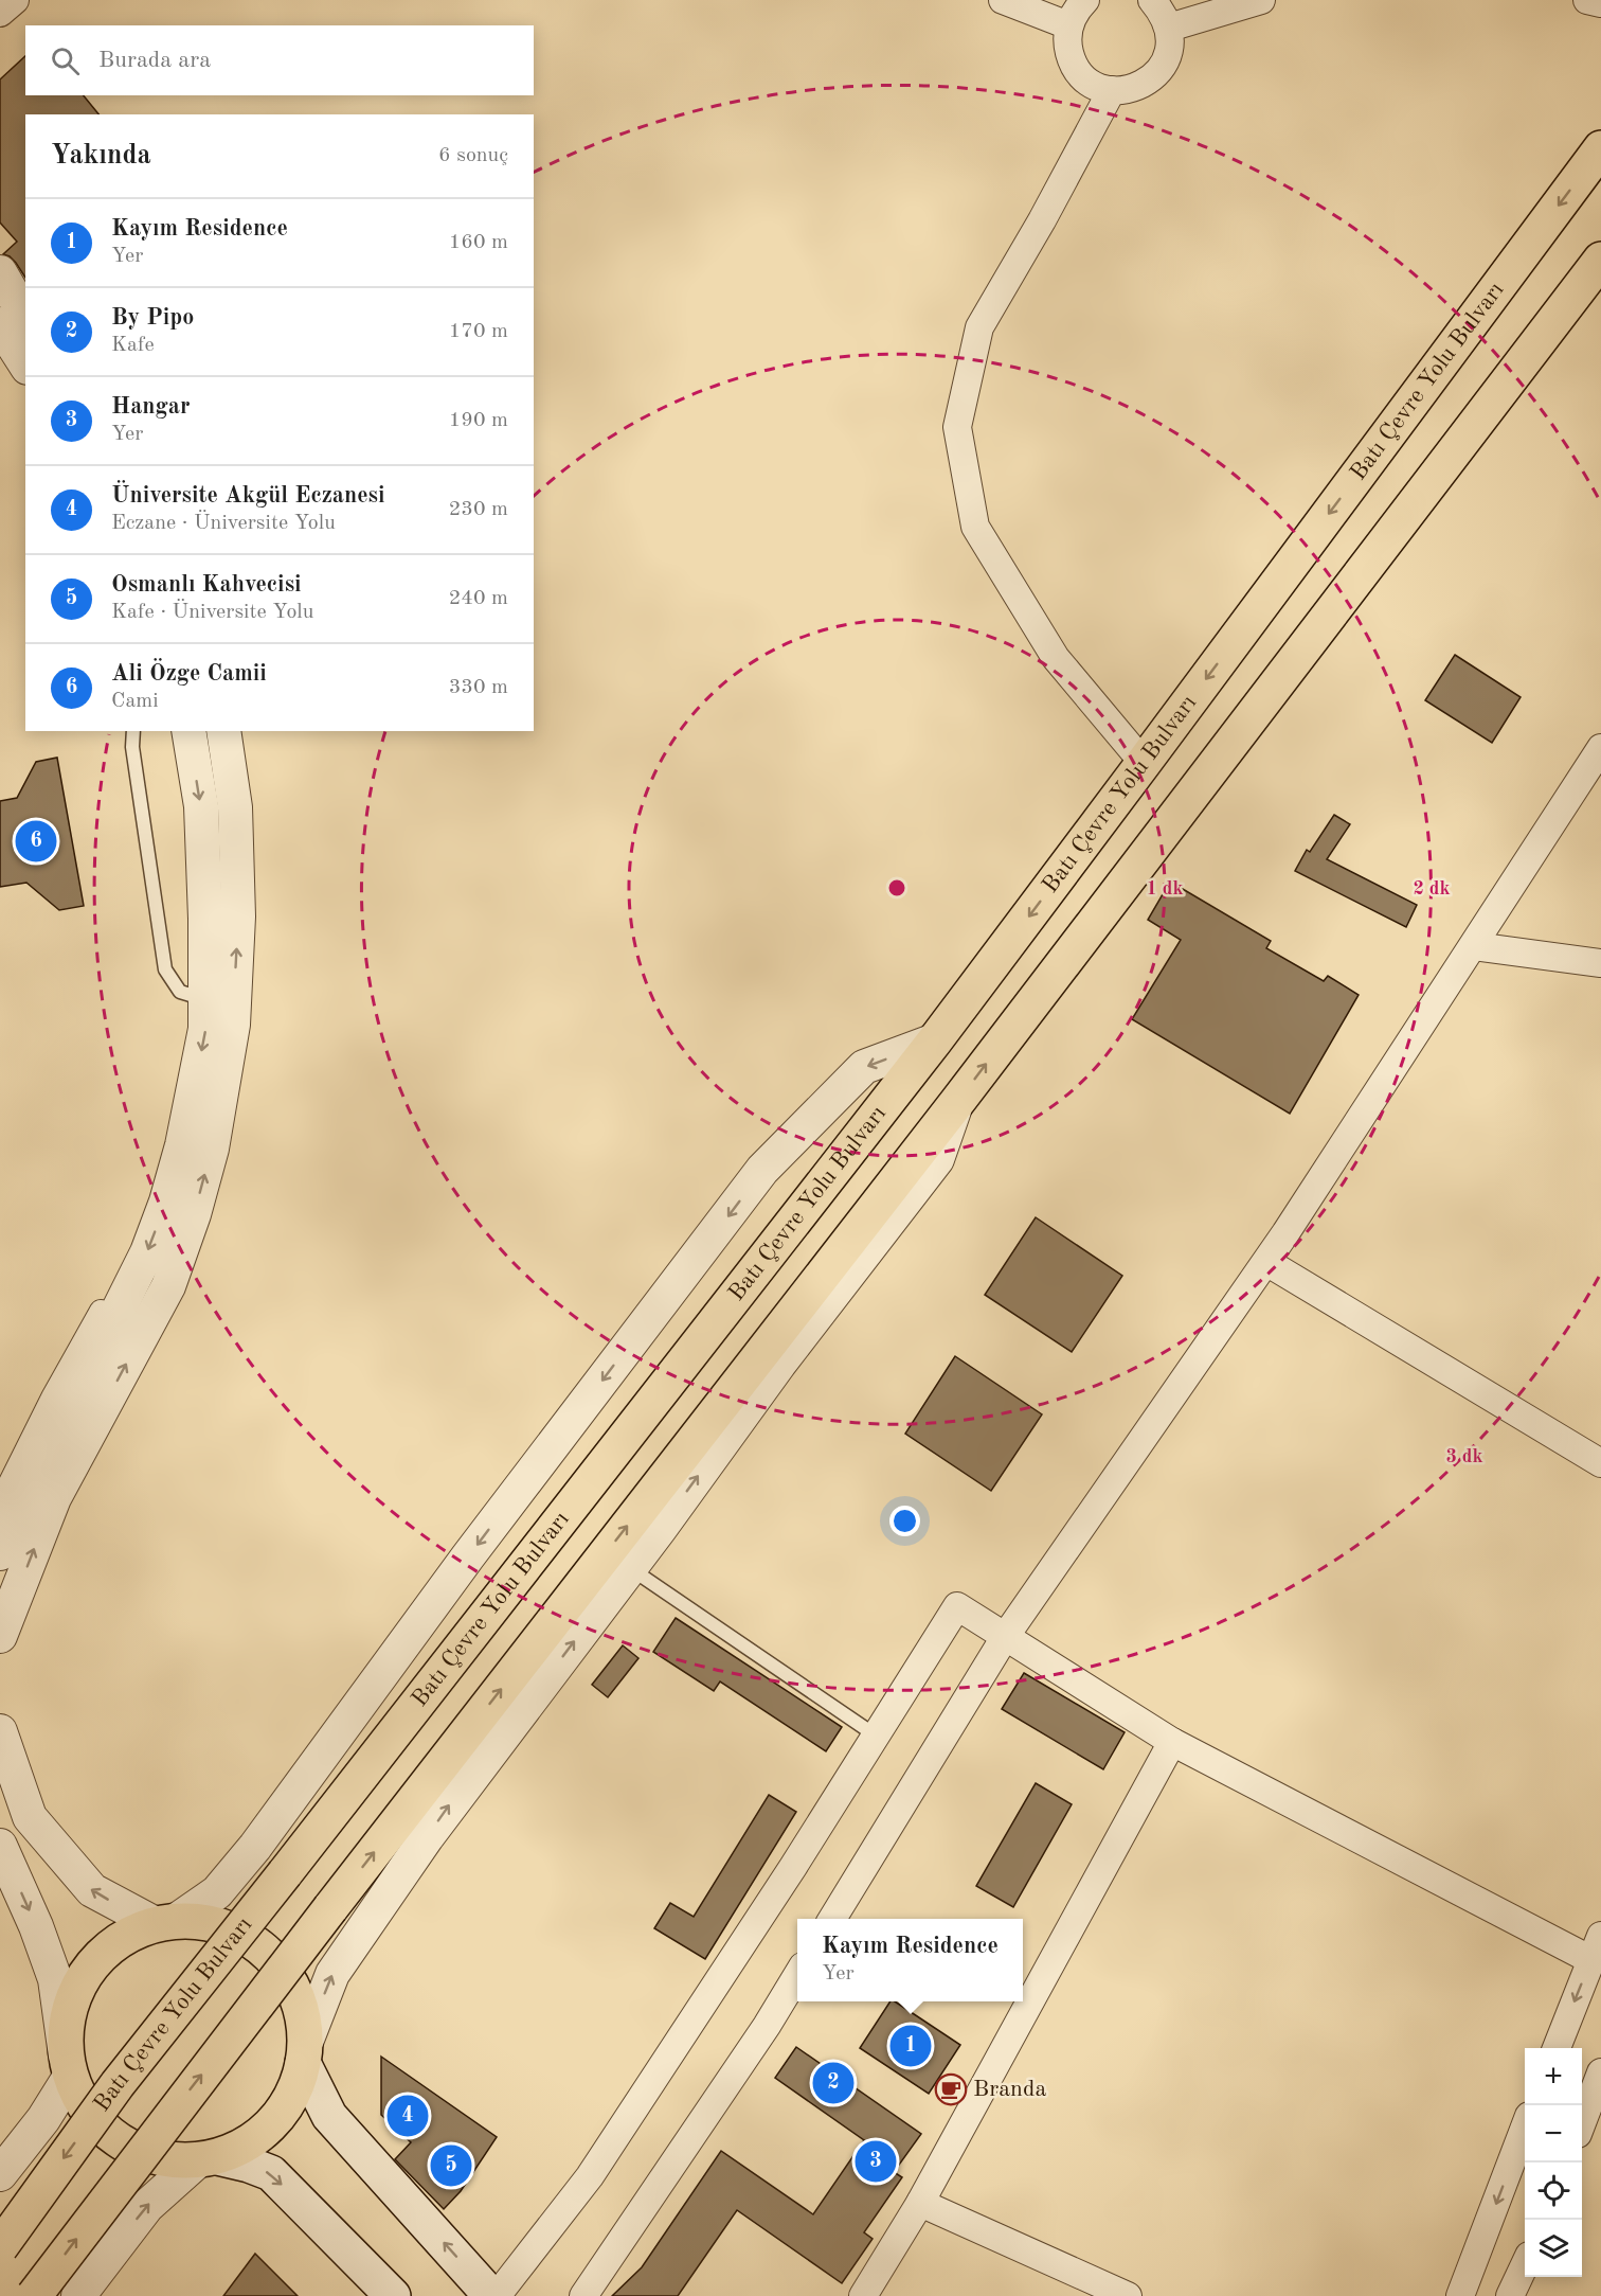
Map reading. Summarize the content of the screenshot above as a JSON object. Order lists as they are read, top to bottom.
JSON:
{
  "streets": {
    "main road": ["Batı Çevre Yolu Bulvarı"]
  },
  "places": {
    "cafe": ["Branda"]
  },
  "page": {
    "search": "Burada ara",
    "heading": ["Yakında", "6 sonuç"],
    "list": [
      {
        "mark": "1",
        "name": "Kayım Residence",
        "note": "Yer",
        "value": "160 m"
      },
      {
        "mark": "2",
        "name": "By Pipo",
        "note": "Kafe",
        "value": "170 m"
      },
      {
        "mark": "3",
        "name": "Hangar",
        "note": "Yer",
        "value": "190 m"
      },
      {
        "mark": "4",
        "name": "Üniversite Akgül Eczanesi",
        "note": "Eczane · Üniversite Yolu",
        "value": "230 m"
      },
      {
        "mark": "5",
        "name": "Osmanlı Kahvecisi",
        "note": "Kafe · Üniversite Yolu",
        "value": "240 m"
      },
      {
        "mark": "6",
        "name": "Ali Özge Camii",
        "note": "Cami",
        "value": "330 m"
      }
    ],
    "pins": [
      "6",
      "1",
      "2",
      "4",
      "3",
      "5"
    ],
    "popup": ["Kayım Residence", "Yer"],
    "map_buttons": ["+", "−"]
  },
  "rings": ["1 dk", "2 dk", "3 dk"]
}
